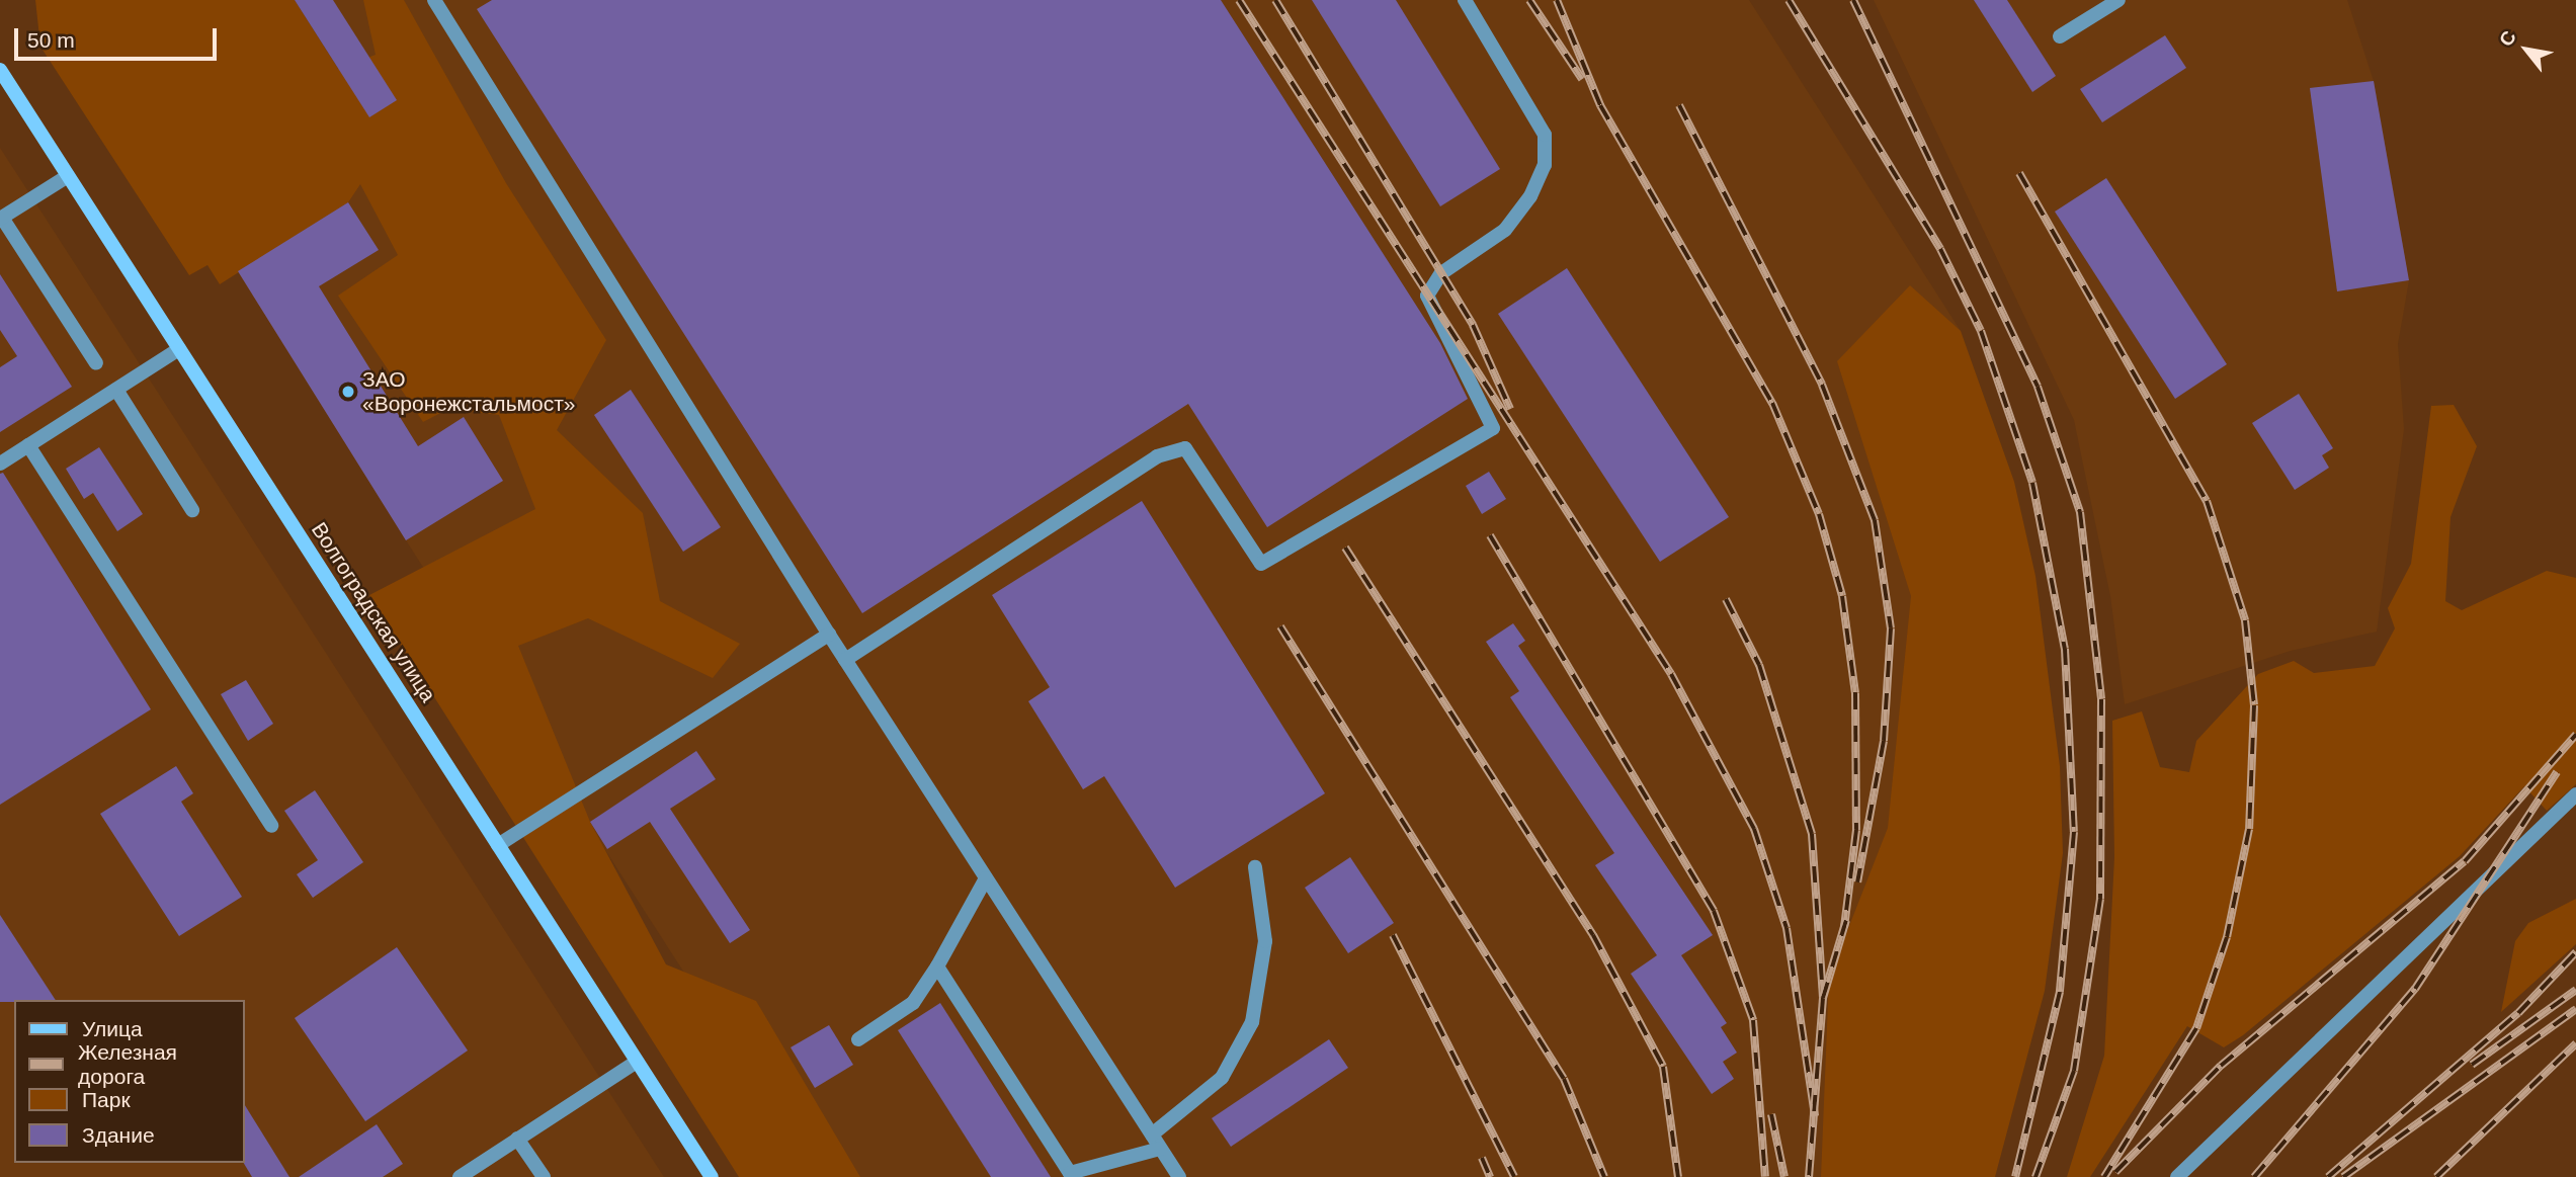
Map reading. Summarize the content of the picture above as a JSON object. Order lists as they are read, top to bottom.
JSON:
{
  "streets": {
    "main road": ["Волгоградская улица"]
  },
  "places": ["ЗАО «Воронежстальмост»"],
  "legend": [
    "Улица",
    "Железная дорога",
    "Парк",
    "Здание"
  ],
  "scale_bar": "50 m",
  "north": "top left"
}
